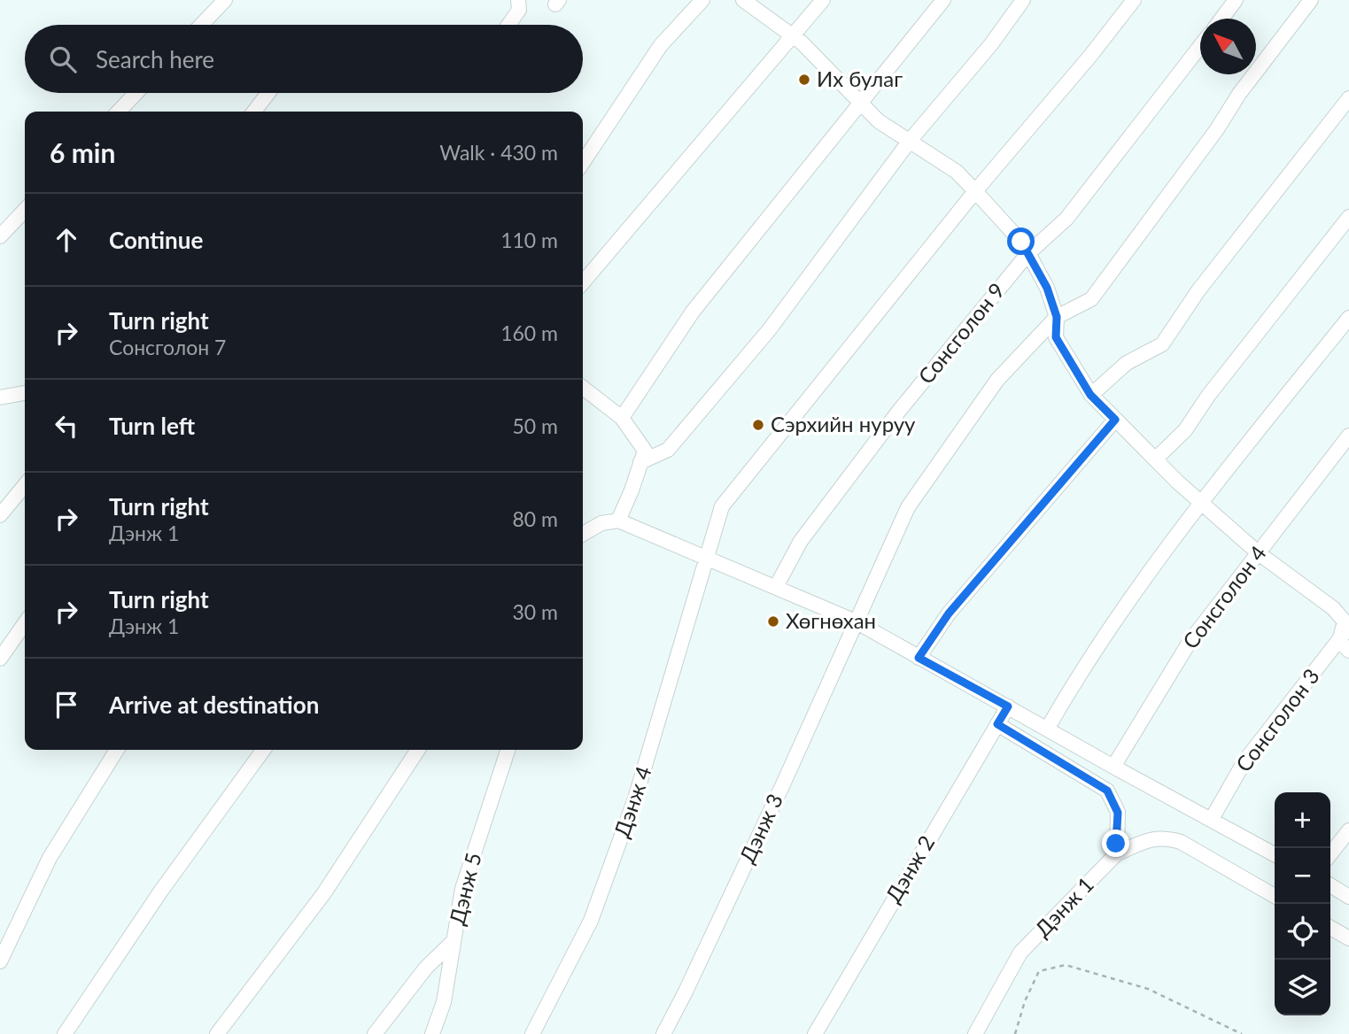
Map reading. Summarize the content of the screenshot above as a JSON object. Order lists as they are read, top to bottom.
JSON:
{
  "streets": {
    "street": [
      "Сонсголон 9",
      "Сонсголон 4",
      "Сонсголон 3",
      "Дэнж 4",
      "Дэнж 3",
      "Дэнж 2",
      "Дэнж 5",
      "Дэнж 1"
    ]
  },
  "places": ["Их булаг", "Сэрхийн нуруу", "Хөгнөхан"],
  "north": "top left",
  "page": {
    "search": "Search here",
    "heading": ["6 min", "Walk · 430 m"],
    "list": [
      ["Continue", "110 m"],
      ["Turn right", "Сонсголон 7", "160 m"],
      ["Turn left", "50 m"],
      ["Turn right", "Дэнж 1", "80 m"],
      ["Turn right", "Дэнж 1", "30 m"],
      "Arrive at destination"
    ],
    "map_buttons": ["+", "−"]
  }
}
